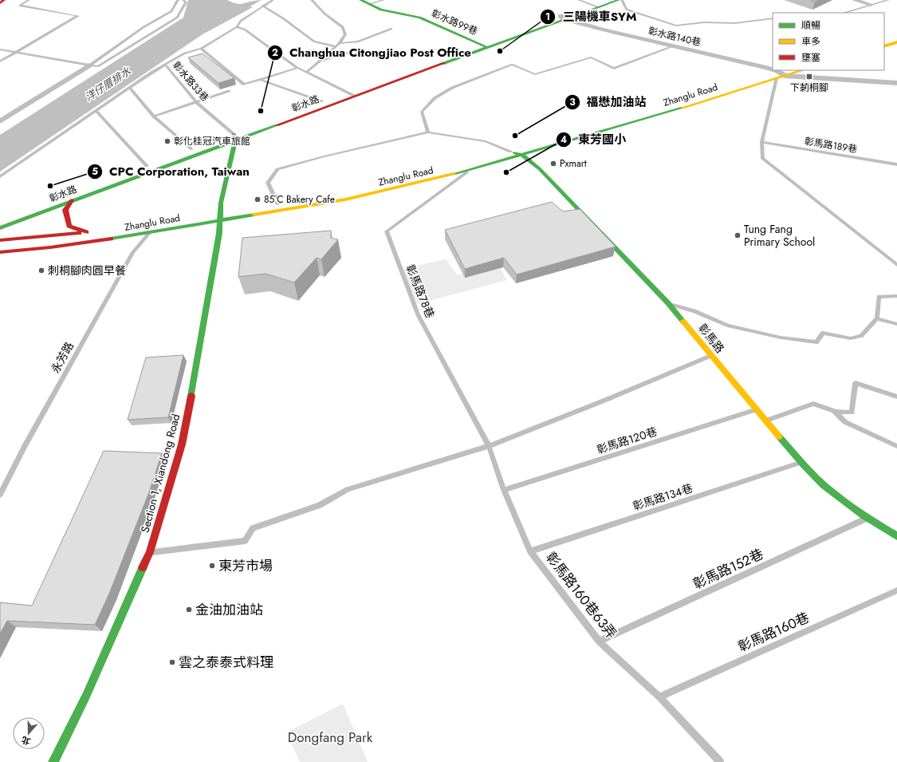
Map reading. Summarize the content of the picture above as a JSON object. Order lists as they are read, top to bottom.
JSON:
{
  "streets": {
    "main road": [
      "彰水路99巷",
      "Zhanglu Road",
      "彰水路",
      "彰馬路",
      "Section 1, Xiandong Road"
    ],
    "street": ["彰水路140巷"],
    "lane": [
      "彰水路33巷",
      "彰馬路189巷",
      "彰馬路78巷",
      "永芳路",
      "彰馬路120巷",
      "彰馬路134巷",
      "彰馬路152巷",
      "彰馬路160巷63弄",
      "彰馬路160巷"
    ]
  },
  "crossings": [
    ["彰水路99巷", "彰水路"],
    ["彰水路140巷", "Zhanglu Road"],
    ["彰水路140巷", "彰水路"],
    ["彰水路33巷", "彰水路"],
    ["彰水路33巷", "Section 1, Xiandong Road"],
    ["Zhanglu Road", "彰馬路78巷"],
    ["Zhanglu Road", "彰馬路"],
    ["Zhanglu Road", "永芳路"],
    ["Zhanglu Road", "Section 1, Xiandong Road"],
    ["彰水路", "Section 1, Xiandong Road"],
    ["彰馬路78巷", "彰馬路160巷63弄"],
    ["彰馬路", "彰馬路120巷"],
    ["彰馬路", "彰馬路134巷"],
    ["彰馬路", "彰馬路152巷"],
    ["彰馬路120巷", "彰馬路160巷63弄"],
    ["彰馬路134巷", "彰馬路160巷63弄"],
    ["彰馬路152巷", "彰馬路160巷63弄"],
    ["彰馬路160巷63弄", "彰馬路160巷"]
  ],
  "water": ["洋仔厝排水"],
  "parks": ["Dongfang Park"],
  "places": {
    "other": [
      "三陽機車SYM",
      "Changhua Citongjiao Post Office",
      "福懋加油站",
      "彰化桂冠汽車旅館",
      "Pxmart",
      "東芳國小",
      "CPC Corporation, Taiwan",
      "85°C Bakery Cafe",
      "Tung Fang Primary School",
      "刺桐腳肉圓早餐",
      "東芳市場",
      "金油加油站",
      "雲之泰泰式料理"
    ],
    "transit": ["下莿桐腳"]
  },
  "legend": ["順暢", "車多", "壅塞"],
  "north": "bottom"
}
